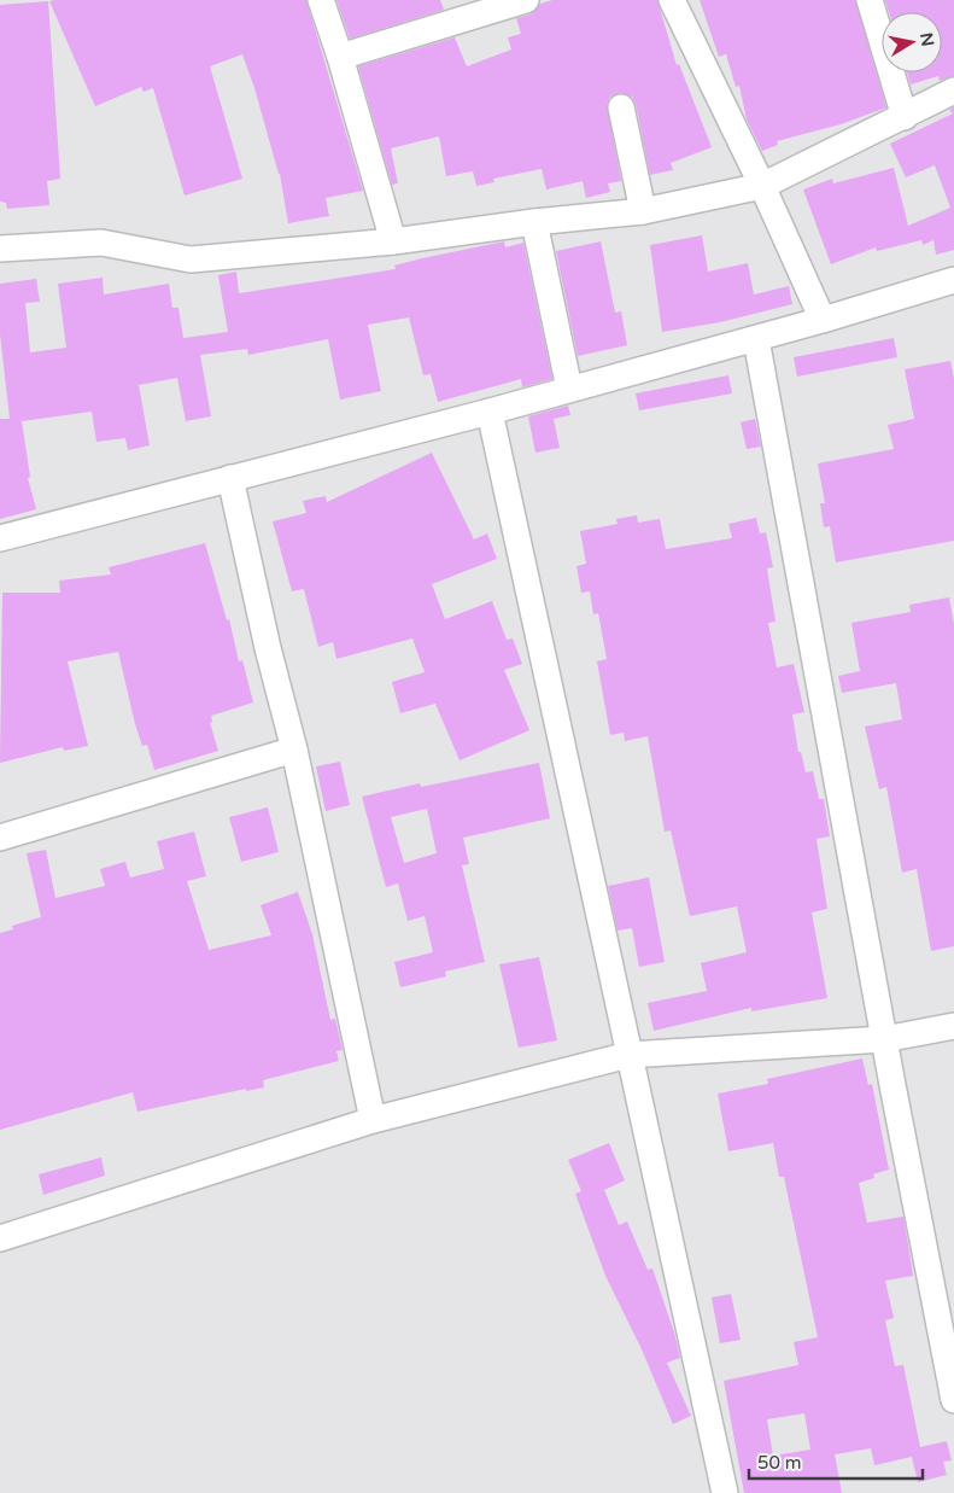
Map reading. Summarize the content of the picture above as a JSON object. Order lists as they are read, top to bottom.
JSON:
{
  "scale_bar": "50 m",
  "north": "right"
}
